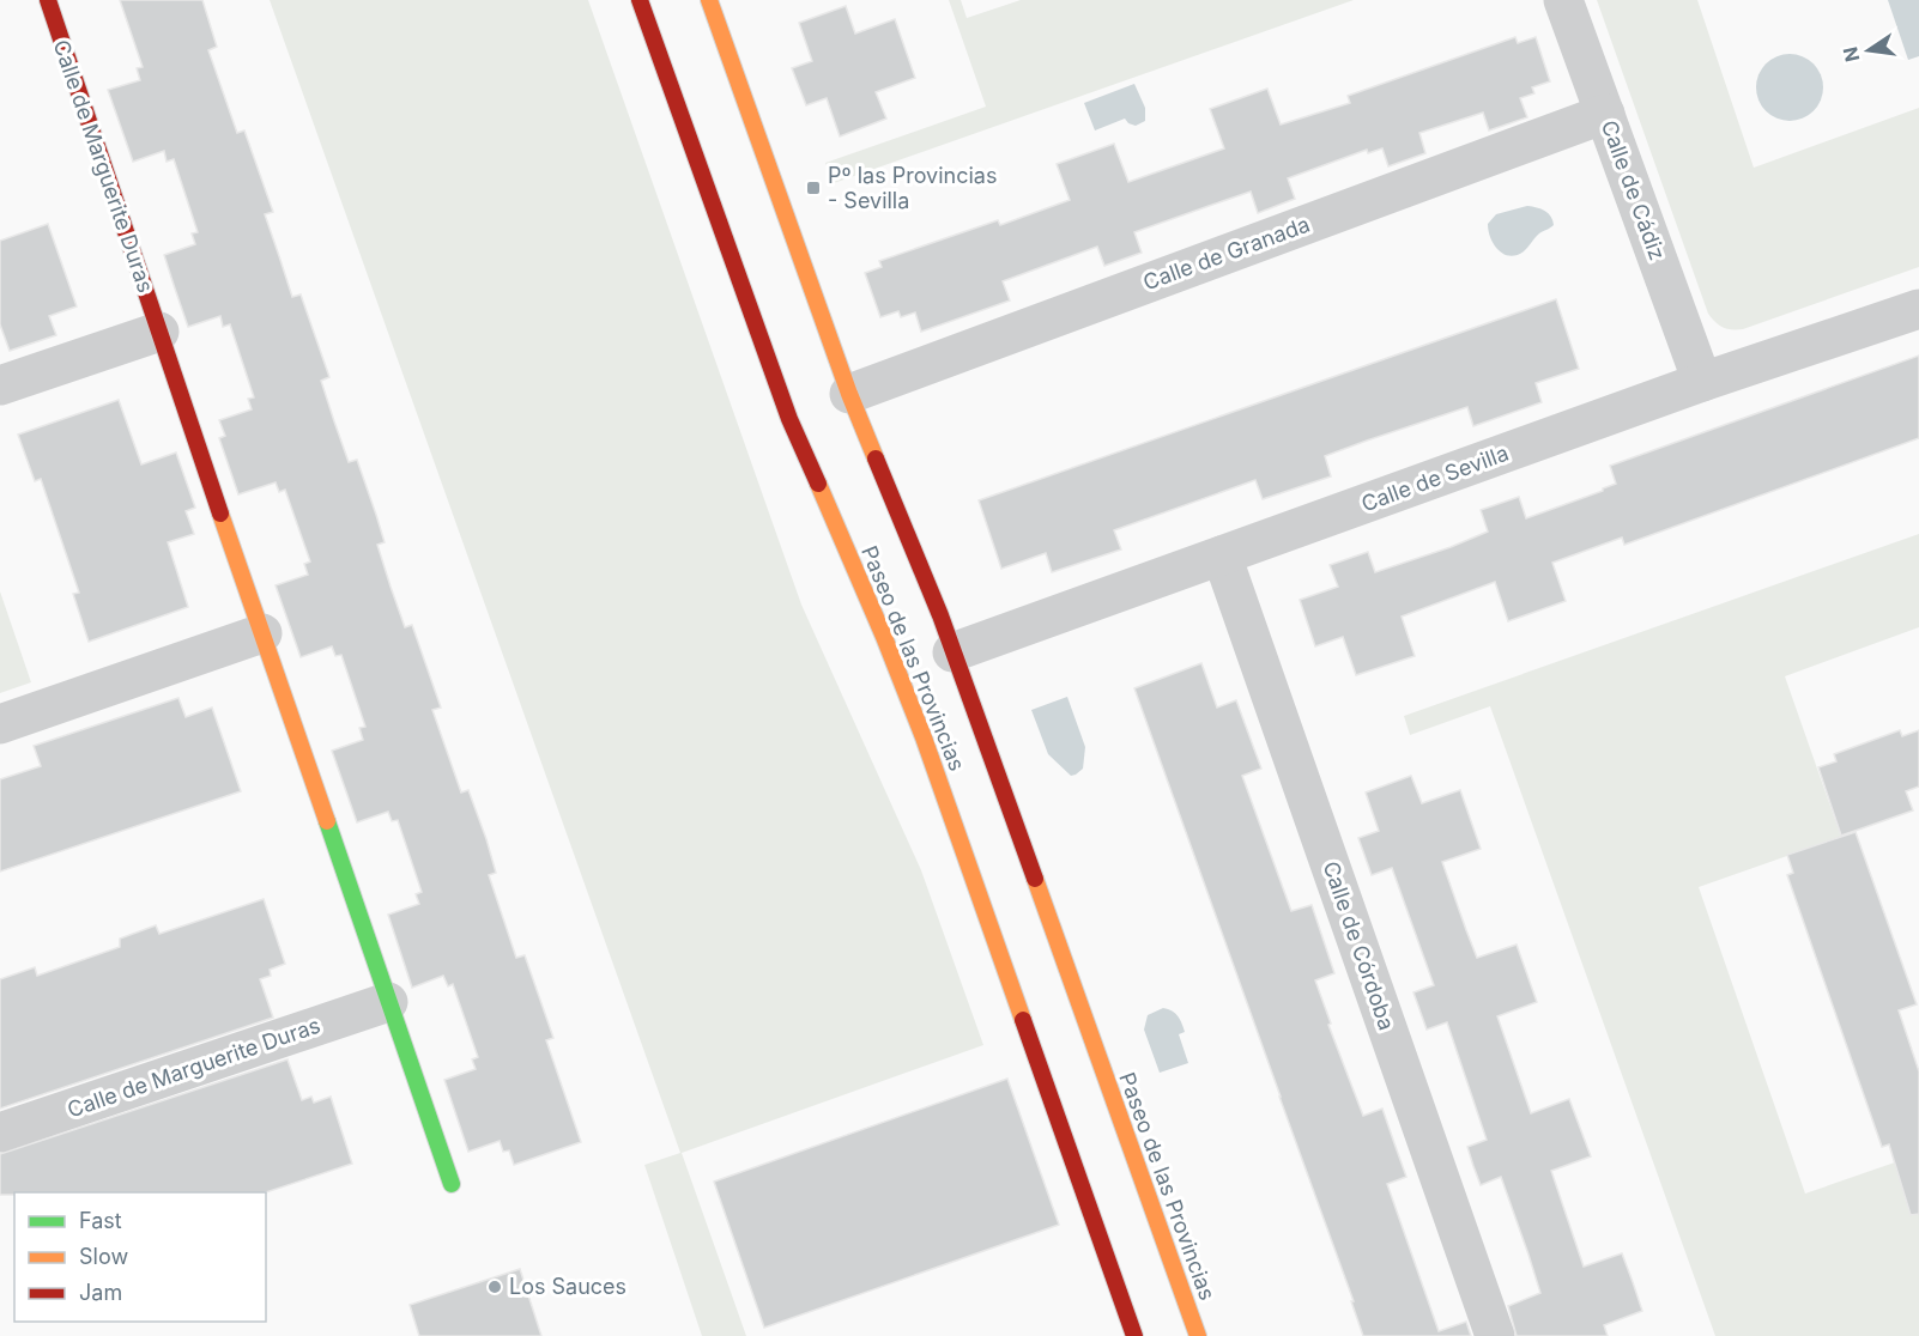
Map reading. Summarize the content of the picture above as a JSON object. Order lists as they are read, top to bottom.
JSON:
{
  "streets": {
    "street": [
      "Calle de Marguerite Duras",
      "Calle de Cádiz",
      "Calle de Granada",
      "Calle de Sevilla",
      "Paseo de las Provincias",
      "Calle de Córdoba"
    ]
  },
  "crossings": [
    ["Calle de Cádiz", "Calle de Granada"],
    ["Calle de Cádiz", "Calle de Sevilla"],
    ["Calle de Granada", "Paseo de las Provincias"],
    ["Calle de Sevilla", "Paseo de las Provincias"],
    ["Calle de Sevilla", "Calle de Córdoba"]
  ],
  "places": {
    "transit": ["Pº las Provincias - Sevilla"],
    "other": ["Los Sauces"]
  },
  "legend": ["Fast", "Slow", "Jam"],
  "north": "left"
}
